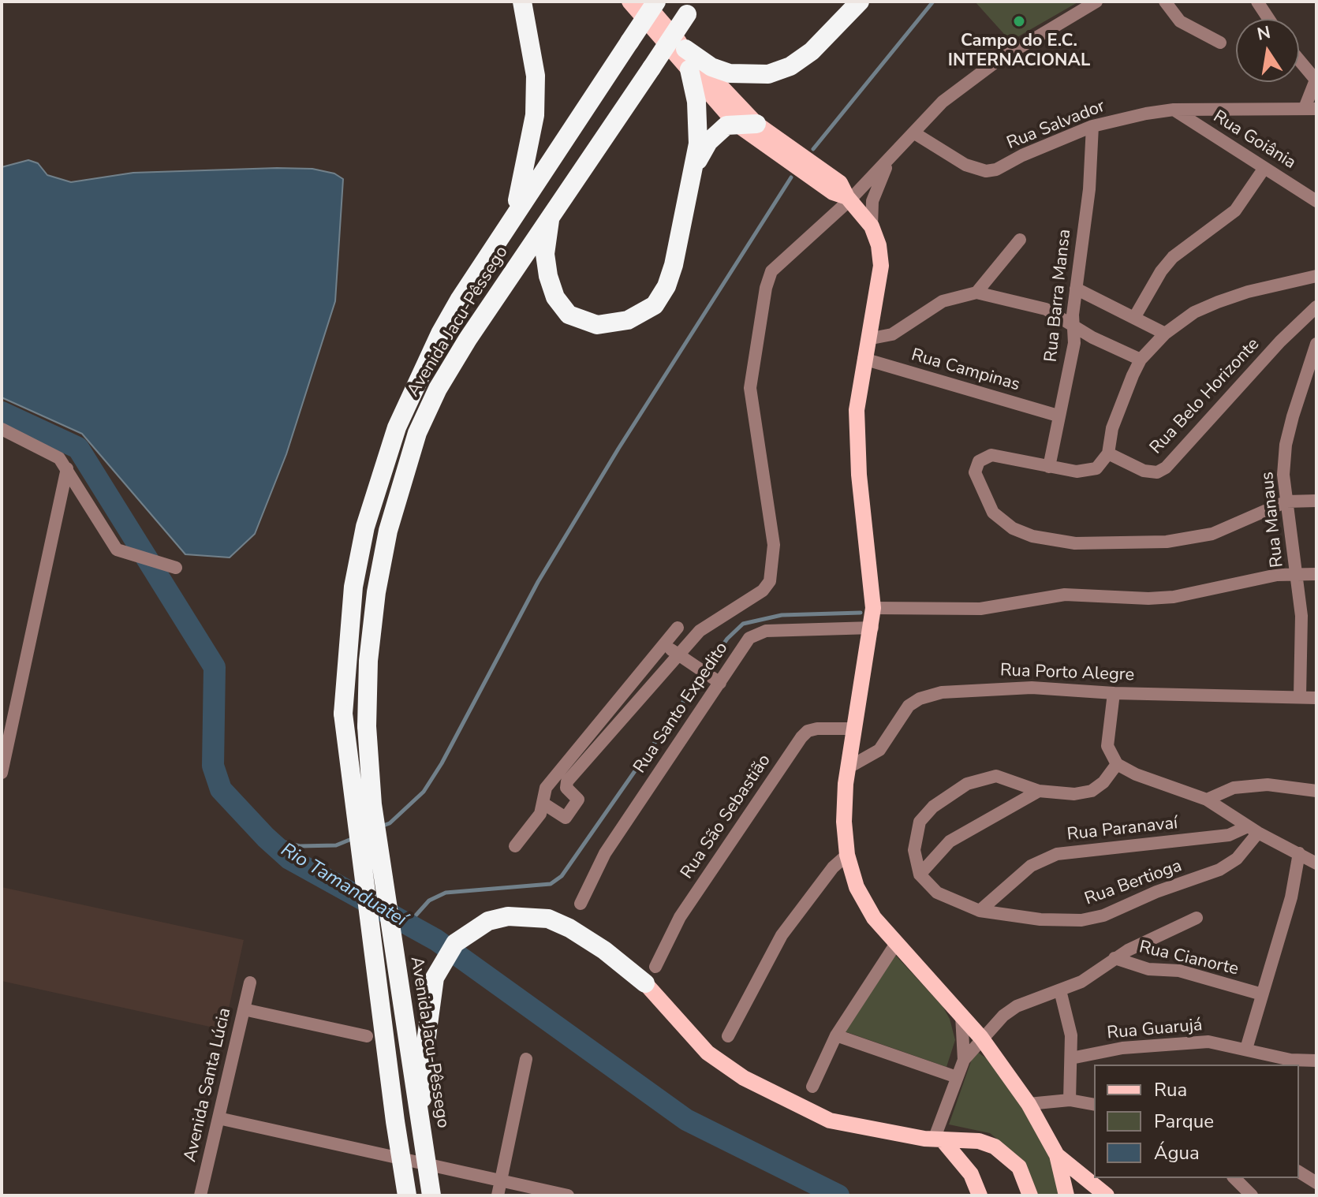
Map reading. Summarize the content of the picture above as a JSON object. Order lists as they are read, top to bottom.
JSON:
{
  "streets": {
    "highway": ["Avenida Jacu-Pêssego"],
    "street": [
      "Rua Salvador",
      "Rua Goiânia",
      "Rua Barra Mansa",
      "Rua Campinas",
      "Rua Belo Horizonte",
      "Rua Manaus",
      "Rua Porto Alegre",
      "Rua Santo Expedito",
      "Rua São Sebastião",
      "Rua Paranavaí",
      "Rua Bertioga",
      "Rua Cianorte",
      "Rua Guarujá",
      "Avenida Santa Lúcia"
    ]
  },
  "crossings": [
    ["Rua Salvador", "Rua Goiânia"],
    ["Rua Salvador", "Rua Barra Mansa"],
    ["Rua Barra Mansa", "Rua Campinas"],
    ["Rua Manaus", "Rua Porto Alegre"],
    ["Rua Paranavaí", "Rua Bertioga"]
  ],
  "water": ["Rio Tamanduateí"],
  "places": ["Campo do E.C. INTERNACIONAL"],
  "legend": ["Rua", "Parque", "Água"],
  "north": "top"
}
